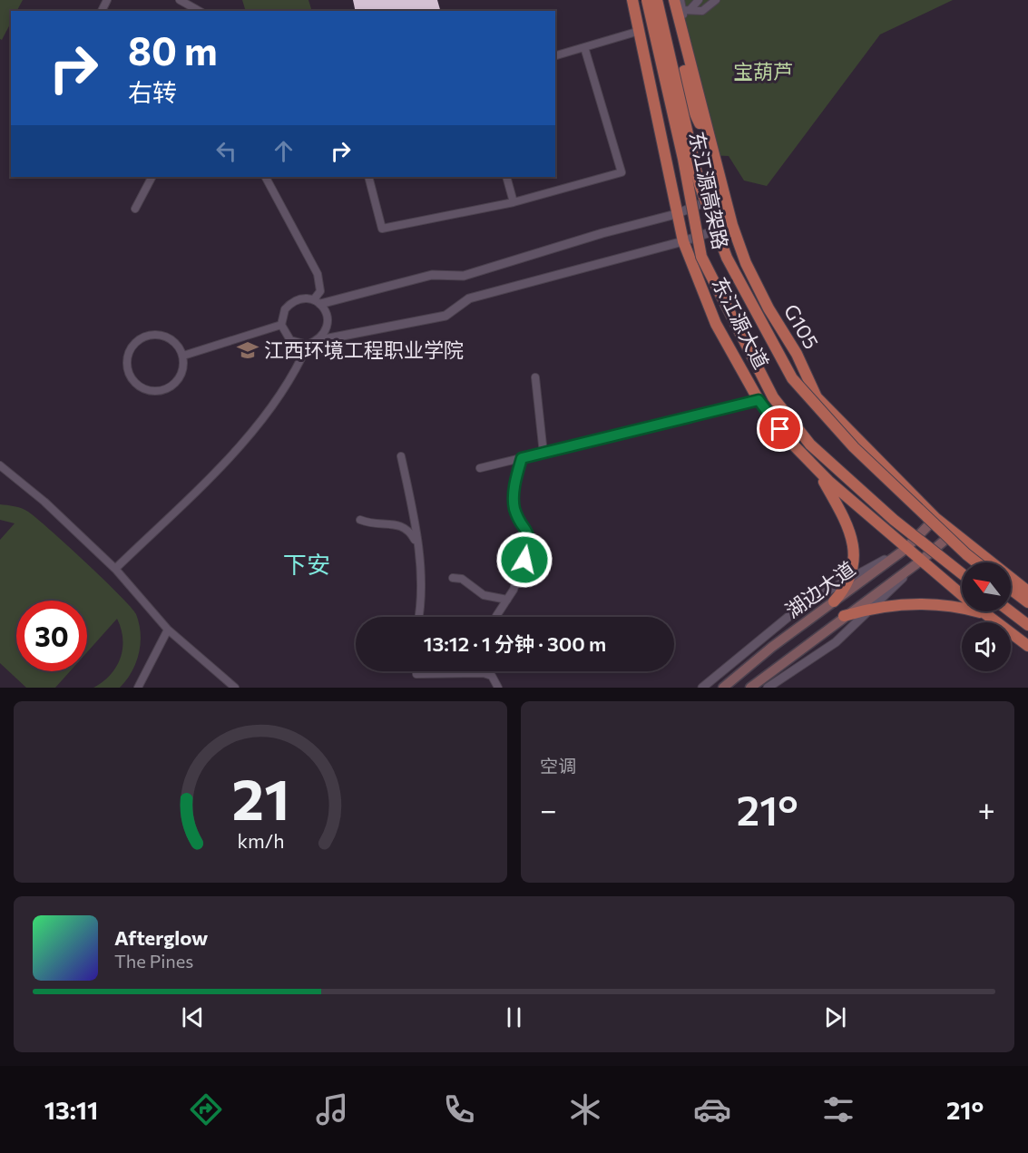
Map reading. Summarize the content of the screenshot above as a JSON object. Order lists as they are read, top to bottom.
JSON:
{
  "streets": {
    "highway": ["东江源高架路", "东江源大道", "G105"],
    "main road": ["湖边大道"]
  },
  "crossings": [
    ["东江源大道", "湖边大道"],
    ["G105", "湖边大道"]
  ],
  "districts": ["下安"],
  "parks": ["宝葫芦"],
  "places": {
    "school or university": ["江西环境工程职业学院"]
  },
  "north": "top left",
  "page": {
    "turn": ["80 m", "右转"],
    "limit": "30",
    "trip": "13:12 · 1 分钟 · 300 m",
    "tile": "空调",
    "heat": ["−", "21°", "+"],
    "song": ["Afterglow", "The Pines"],
    "tabs": ["13:11", "21°"],
    "gauge": ["21", "km/h"]
  }
}
